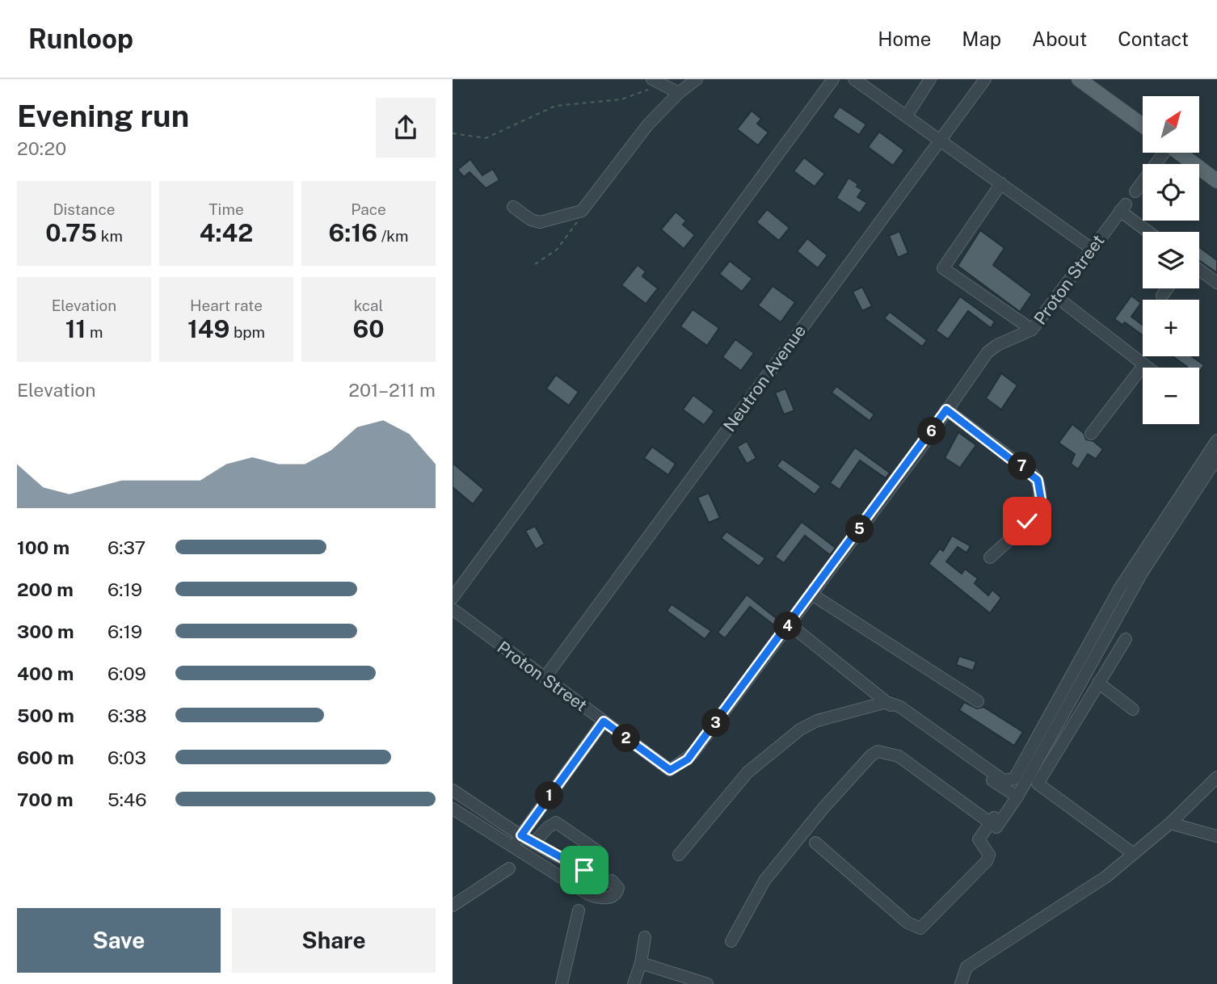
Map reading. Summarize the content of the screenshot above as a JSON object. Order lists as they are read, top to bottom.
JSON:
{
  "streets": {
    "street": ["Proton Street", "Neutron Avenue"]
  },
  "crossings": [
    ["Proton Street", "Neutron Avenue"]
  ],
  "north": "top right",
  "page": {
    "header": "Runloop",
    "nav": [
      "Home",
      "Map",
      "About",
      "Contact"
    ],
    "heading": ["Evening run", "20:20"],
    "map_buttons": ["+", "−"],
    "stats": [
      ["Distance", "0.75 km"],
      ["Time", "4:42"],
      ["Pace", "6:16 /km"],
      ["Elevation", "11 m"],
      ["Heart rate", "149 bpm"],
      ["kcal", "60"]
    ],
    "chart": ["Elevation", "201–211 m"],
    "pins": [
      "6",
      "7",
      "5",
      "4",
      "3",
      "2",
      "1"
    ],
    "list": [
      {
        "name": "100 m",
        "note": "6:37"
      },
      {
        "name": "200 m",
        "note": "6:19"
      },
      {
        "name": "300 m",
        "note": "6:19"
      },
      {
        "name": "400 m",
        "note": "6:09"
      },
      {
        "name": "500 m",
        "note": "6:38"
      },
      {
        "name": "600 m",
        "note": "6:03"
      },
      {
        "name": "700 m",
        "note": "5:46"
      }
    ],
    "buttons": ["Save", "Share"]
  }
}
